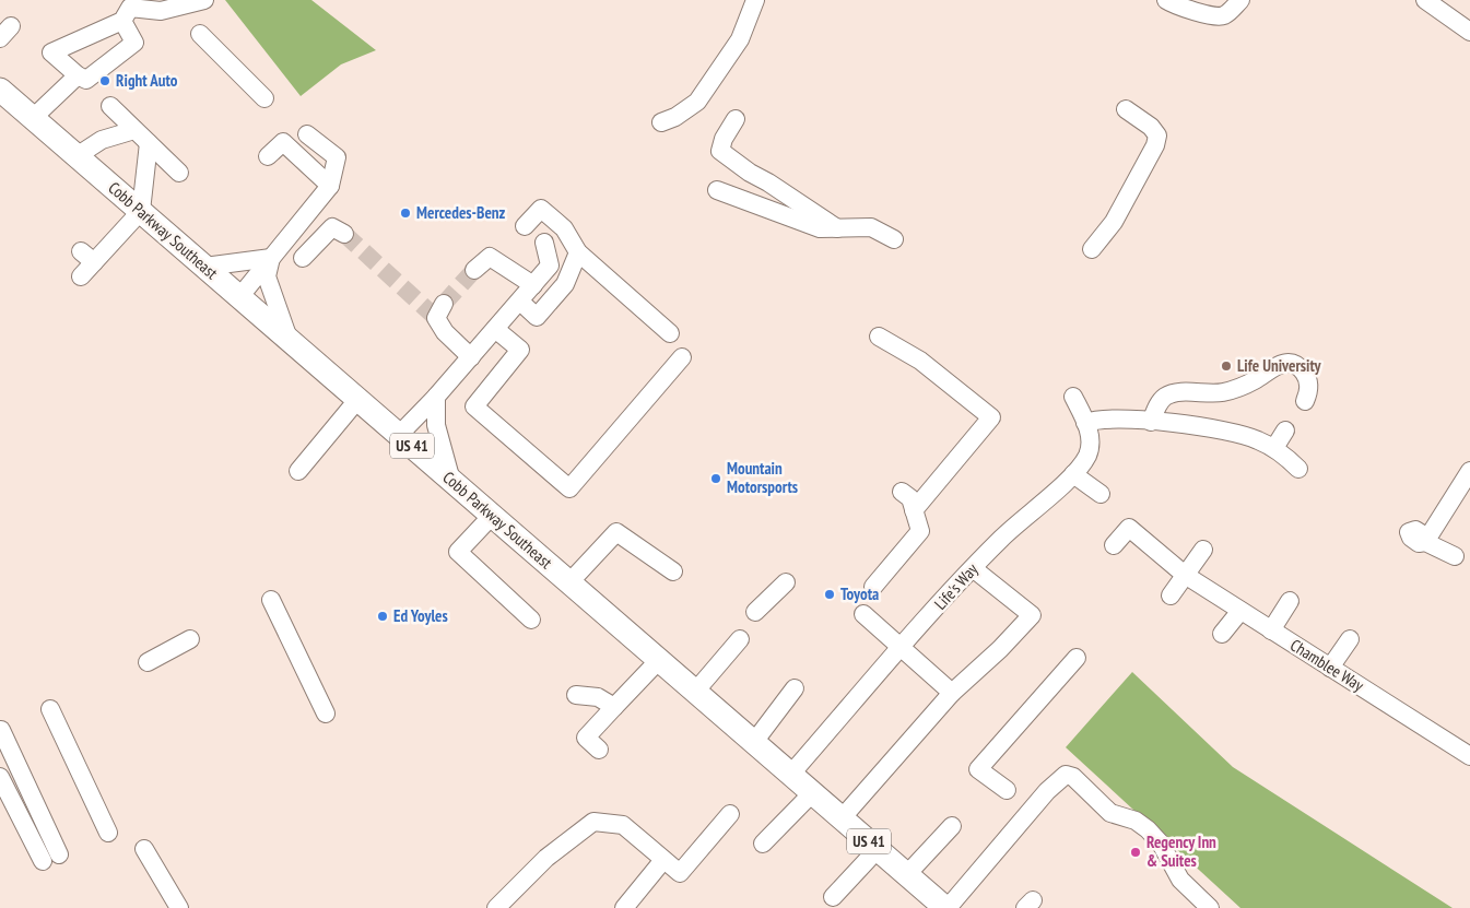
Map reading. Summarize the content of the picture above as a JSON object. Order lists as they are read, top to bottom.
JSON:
{
  "streets": {
    "main road": ["Cobb Parkway Southeast", "US 41"],
    "street": ["Life's Way", "Chamblee Way"]
  },
  "crossings": [
    ["Cobb Parkway Southeast", "Life's Way"]
  ],
  "places": [
    "Right Auto",
    "Mercedes-Benz",
    "Life University",
    "Mountain Motorsports",
    "Toyota",
    "Ed Yoyles",
    "Regency Inn & Suites"
  ]
}
